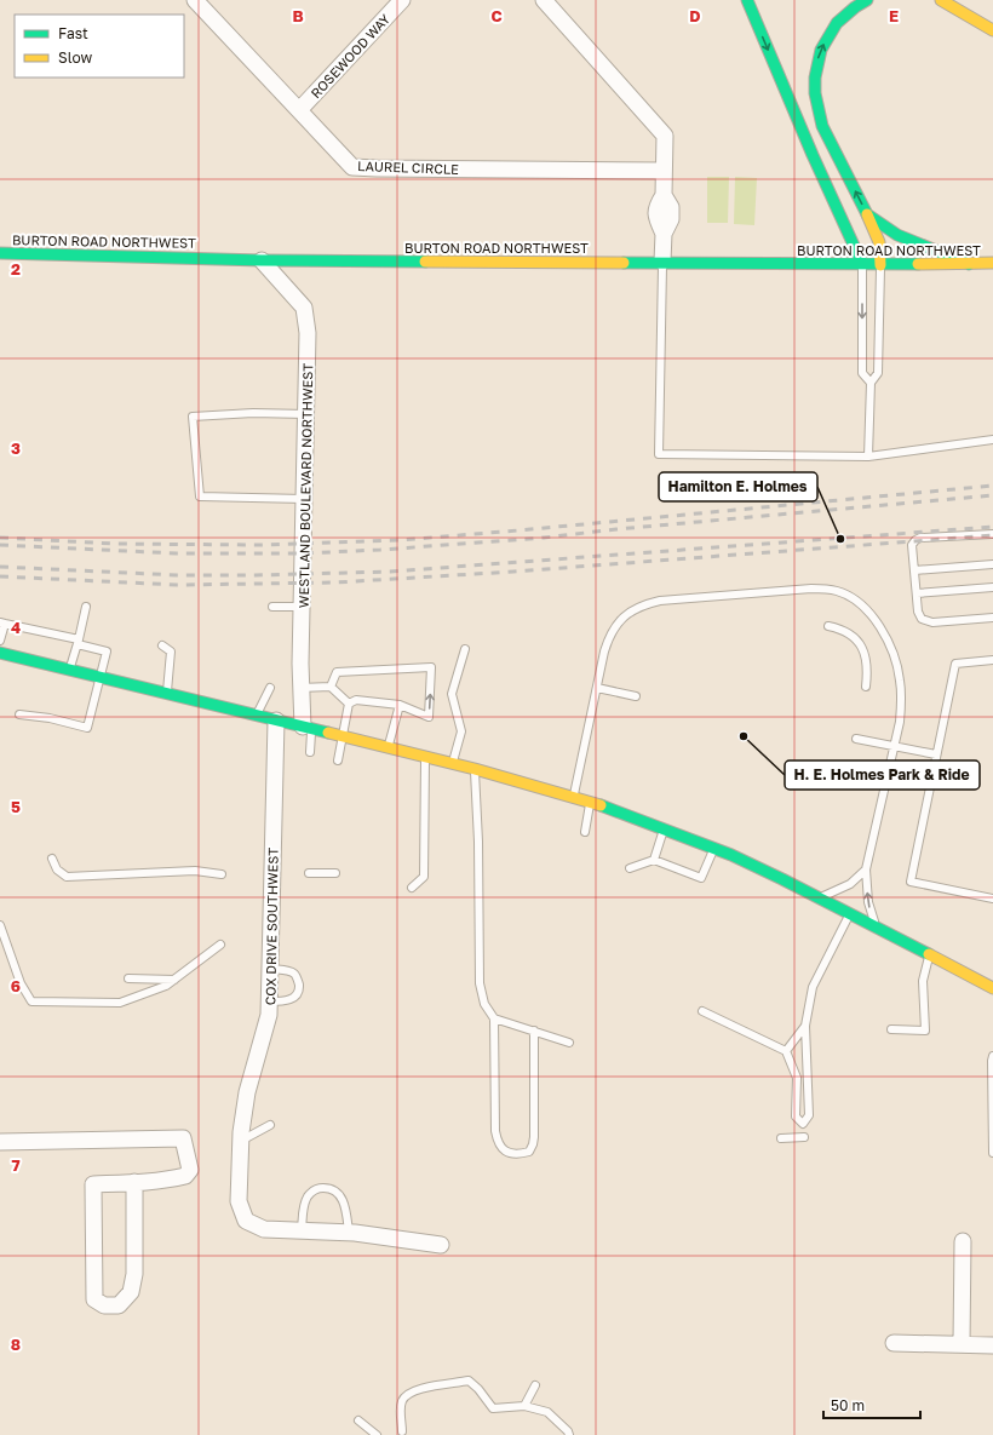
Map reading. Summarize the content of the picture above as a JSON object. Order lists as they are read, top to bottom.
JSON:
{
  "streets": {
    "main road": ["BURTON ROAD NORTHWEST"],
    "street": [
      "ROSEWOOD WAY",
      "LAUREL CIRCLE",
      "WESTLAND BOULEVARD NORTHWEST",
      "COX DRIVE SOUTHWEST"
    ]
  },
  "crossings": [
    ["ROSEWOOD WAY", "LAUREL CIRCLE"],
    ["BURTON ROAD NORTHWEST", "WESTLAND BOULEVARD NORTHWEST"]
  ],
  "places": ["Hamilton E. Holmes", "H. E. Holmes Park & Ride"],
  "legend": ["Fast", "Slow"],
  "scale_bar": "50 m",
  "grid": {
    "columns": [
      "B",
      "C",
      "D",
      "E"
    ],
    "rows": [
      "2",
      "3",
      "4",
      "5",
      "6",
      "7",
      "8"
    ]
  }
}
